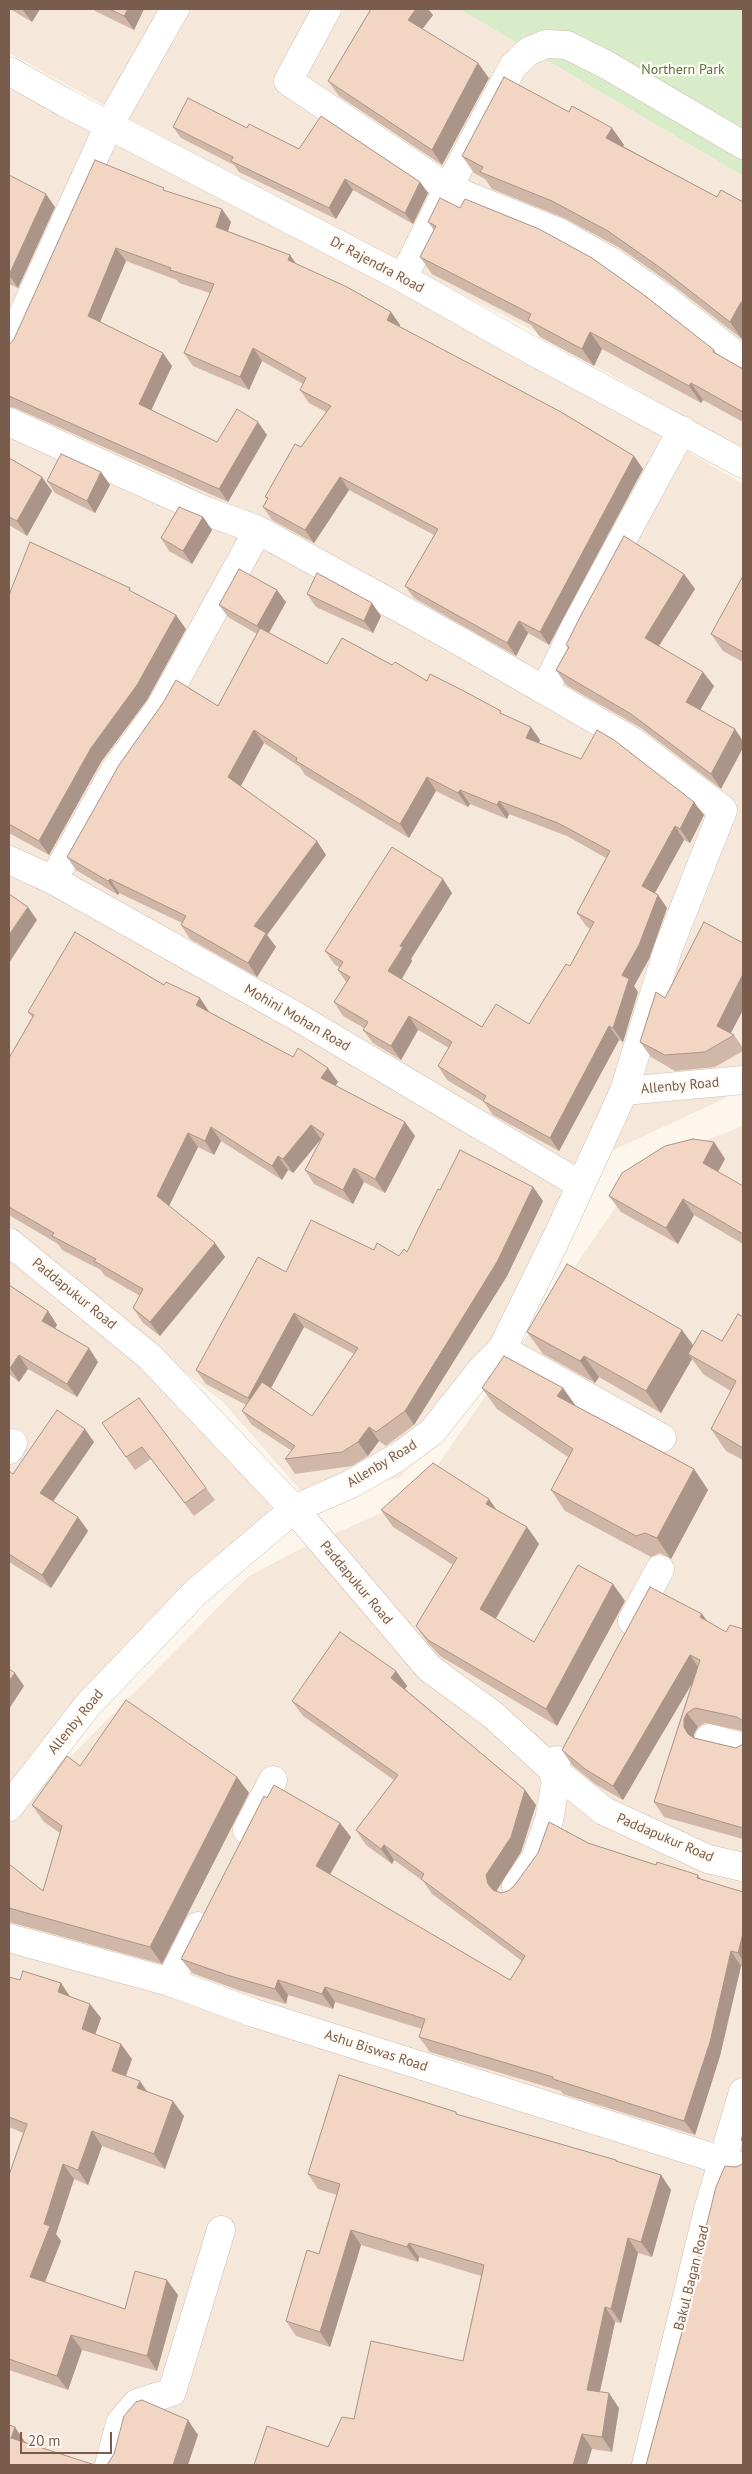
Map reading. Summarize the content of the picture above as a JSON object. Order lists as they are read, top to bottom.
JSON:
{
  "streets": {
    "street": [
      "Dr Rajendra Road",
      "Mohini Mohan Road",
      "Allenby Road",
      "Paddapukur Road",
      "Ashu Biswas Road",
      "Bakul Bagan Road"
    ]
  },
  "crossings": [
    ["Mohini Mohan Road", "Allenby Road"],
    ["Allenby Road", "Paddapukur Road"],
    ["Ashu Biswas Road", "Bakul Bagan Road"]
  ],
  "parks": ["Northern Park"],
  "scale_bar": "20 m"
}
